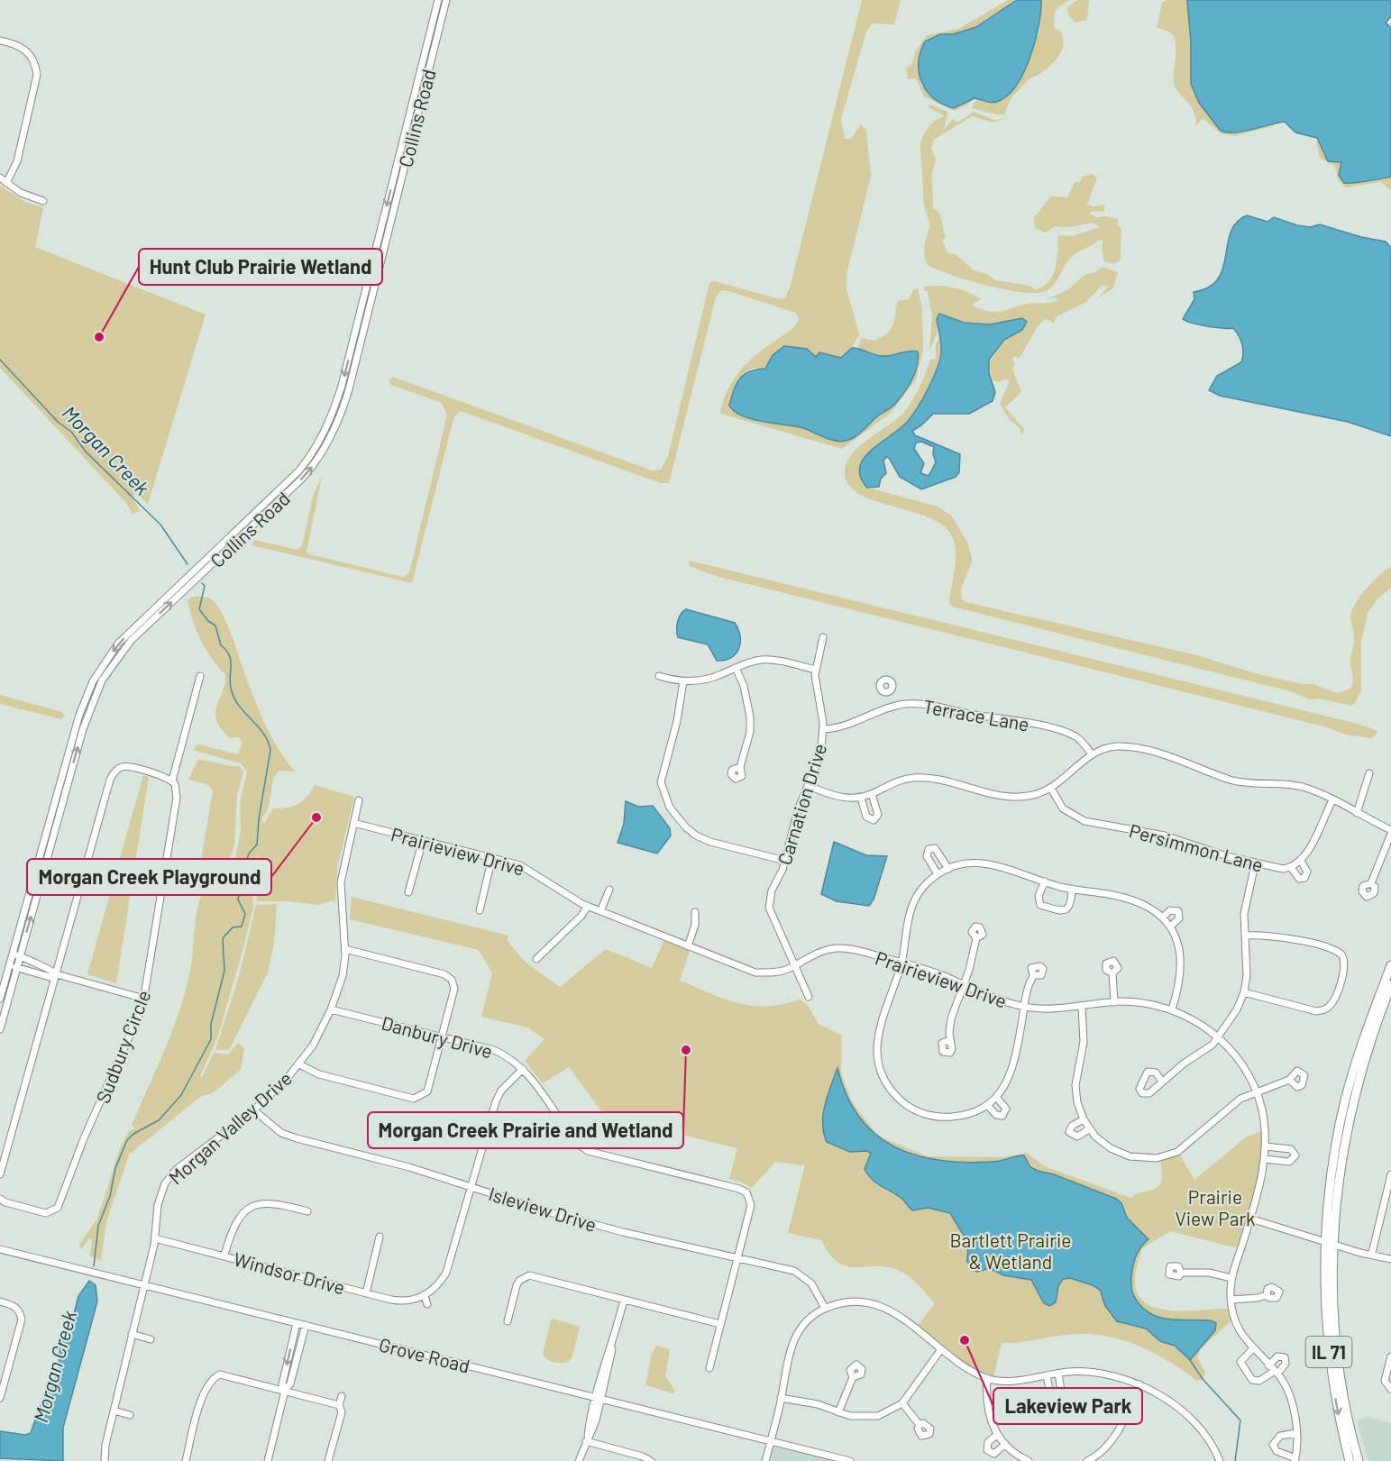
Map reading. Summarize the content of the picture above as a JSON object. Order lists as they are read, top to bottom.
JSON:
{
  "streets": {
    "main road": ["IL 71"],
    "street": [
      "Collins Road",
      "Terrace Lane",
      "Carnation Drive",
      "Persimmon Lane",
      "Prairieview Drive",
      "Danbury Drive",
      "Sudbury Circle",
      "Morgan Valley Drive",
      "Isleview Drive",
      "Windsor Drive",
      "Grove Road"
    ]
  },
  "crossings": [
    ["Terrace Lane", "Carnation Drive"],
    ["Carnation Drive", "Prairieview Drive"],
    ["Prairieview Drive", "Morgan Valley Drive"],
    ["Danbury Drive", "Morgan Valley Drive"],
    ["Danbury Drive", "Isleview Drive"],
    ["Morgan Valley Drive", "Isleview Drive"],
    ["Morgan Valley Drive", "Windsor Drive"],
    ["Morgan Valley Drive", "Grove Road"]
  ],
  "water": ["Morgan Creek"],
  "parks": ["Prairie View Park", "Bartlett Prairie & Wetland"],
  "places": [
    "Hunt Club Prairie Wetland",
    "Morgan Creek Playground",
    "Morgan Creek Prairie and Wetland",
    "Lakeview Park"
  ]
}
